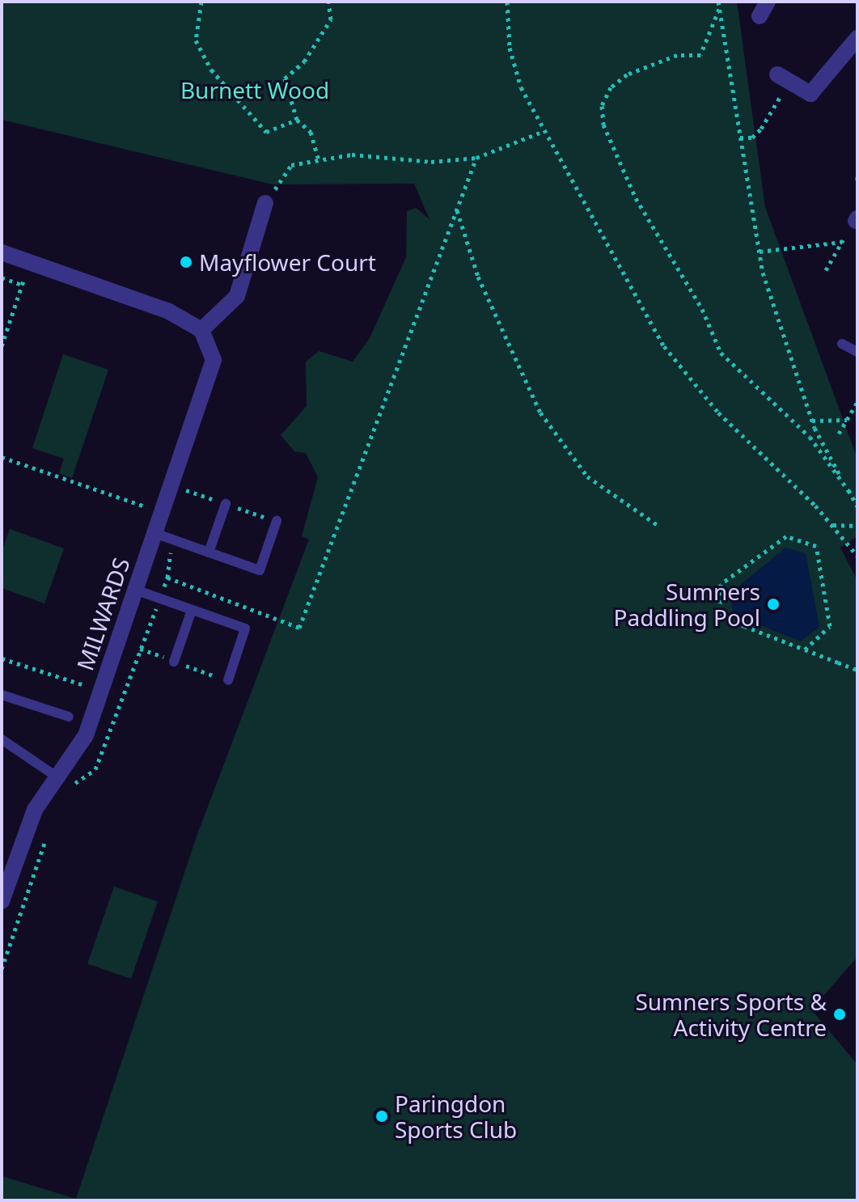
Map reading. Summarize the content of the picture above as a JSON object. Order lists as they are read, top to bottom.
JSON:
{
  "streets": {
    "street": ["MILWARDS"]
  },
  "parks": ["Burnett Wood"],
  "places": [
    "Mayflower Court",
    "Sumners Paddling Pool",
    "Sumners Sports & Activity Centre",
    "Paringdon Sports Club"
  ]
}
